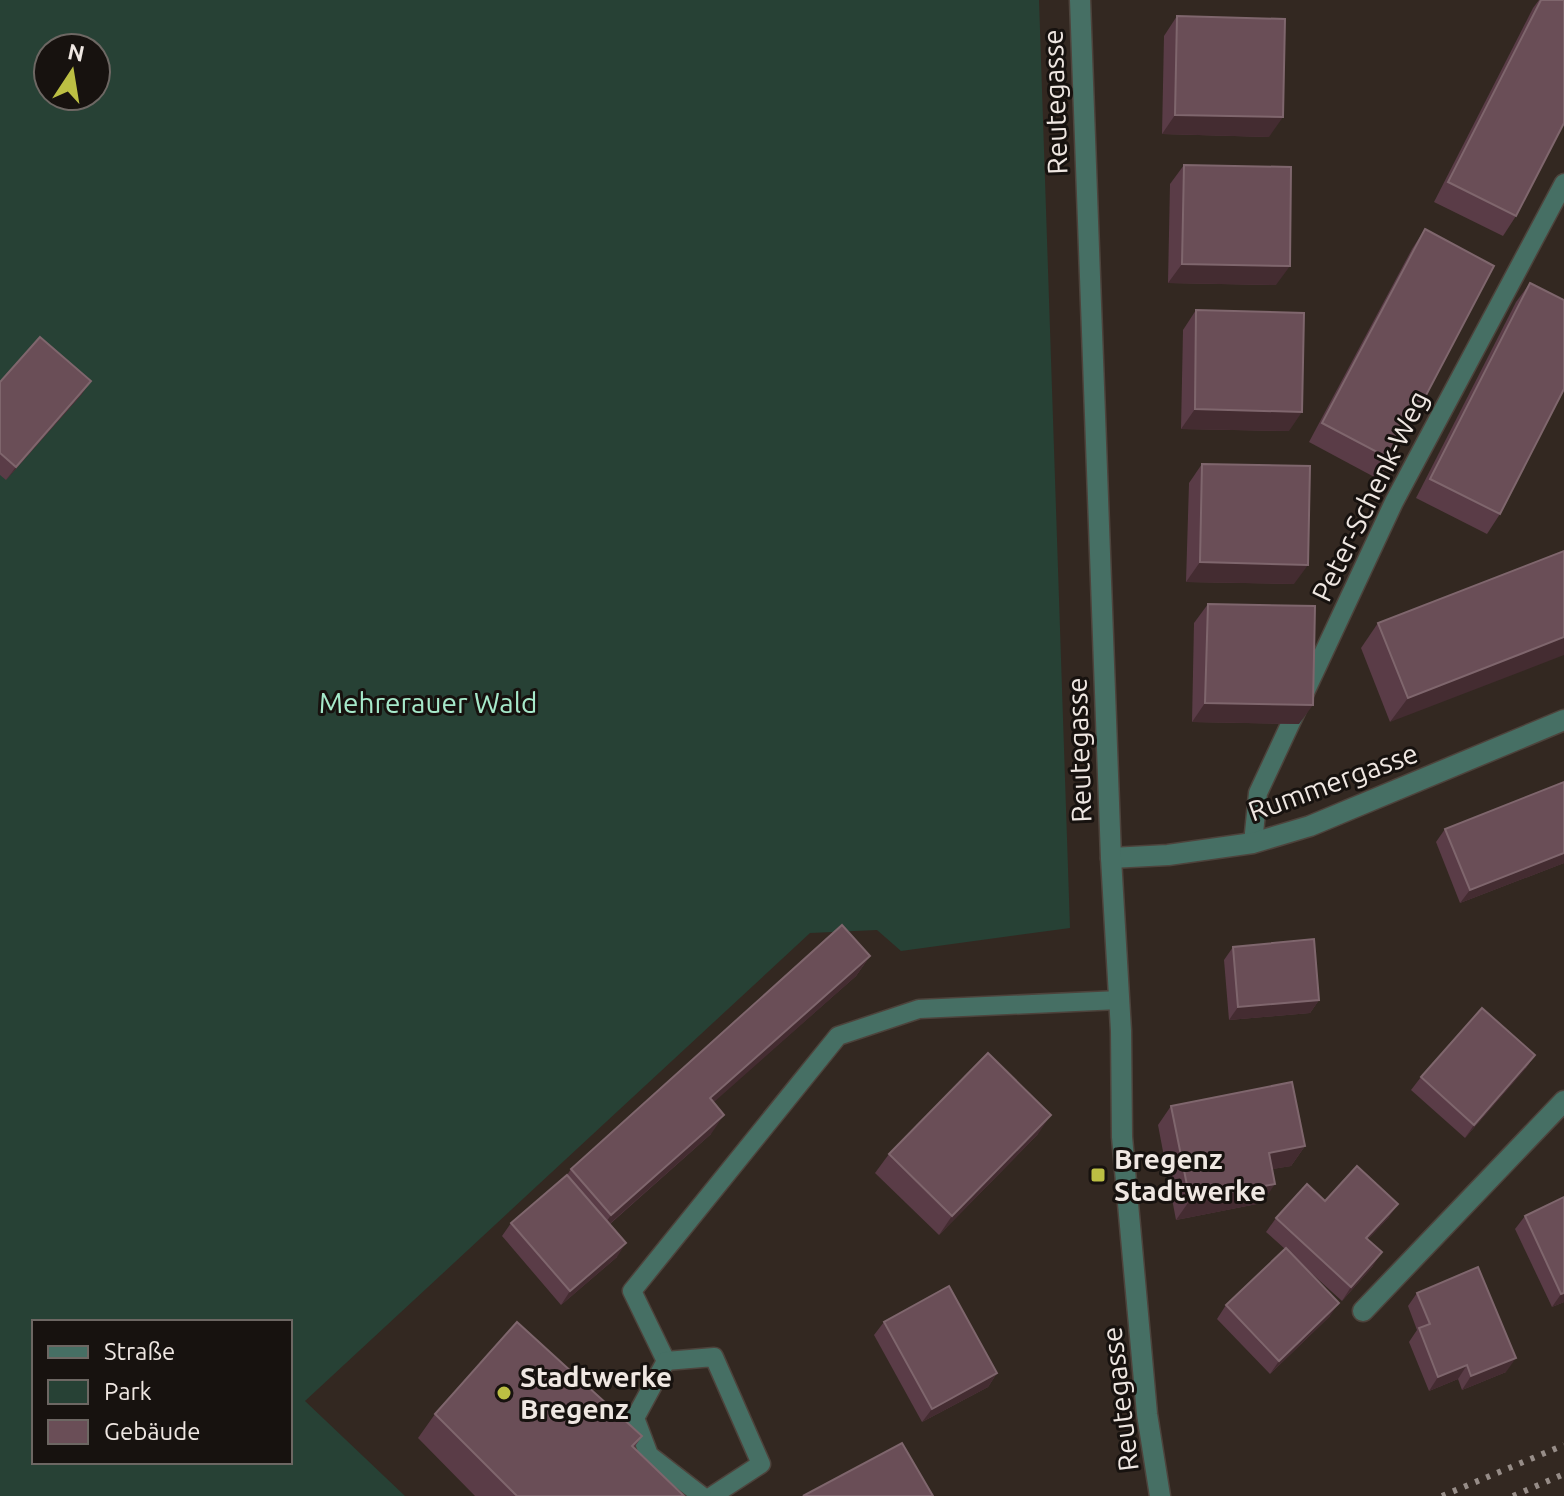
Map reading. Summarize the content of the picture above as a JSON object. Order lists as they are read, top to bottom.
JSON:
{
  "streets": {
    "street": ["Reutegasse", "Rummergasse"],
    "lane": ["Peter-Schenk-Weg"]
  },
  "crossings": [
    ["Reutegasse", "Rummergasse"],
    ["Peter-Schenk-Weg", "Rummergasse"]
  ],
  "parks": ["Mehrerauer Wald"],
  "places": {
    "transit": ["Bregenz Stadtwerke"],
    "other": ["Stadtwerke Bregenz"]
  },
  "legend": ["Straße", "Park", "Gebäude"],
  "north": "top"
}
